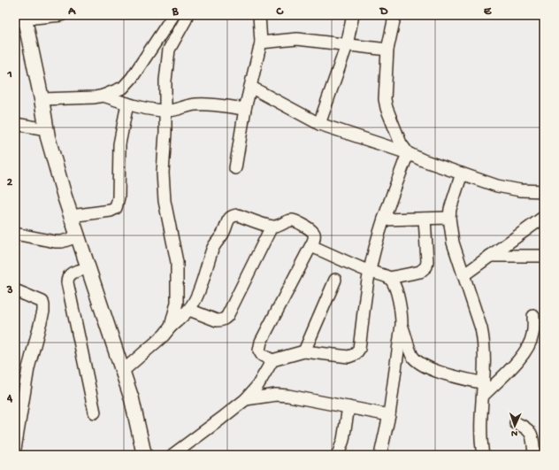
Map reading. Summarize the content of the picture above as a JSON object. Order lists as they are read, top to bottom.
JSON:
{
  "north": "bottom",
  "grid": {
    "columns": [
      "A",
      "B",
      "C",
      "D",
      "E"
    ],
    "rows": [
      "1",
      "2",
      "3",
      "4"
    ]
  }
}
